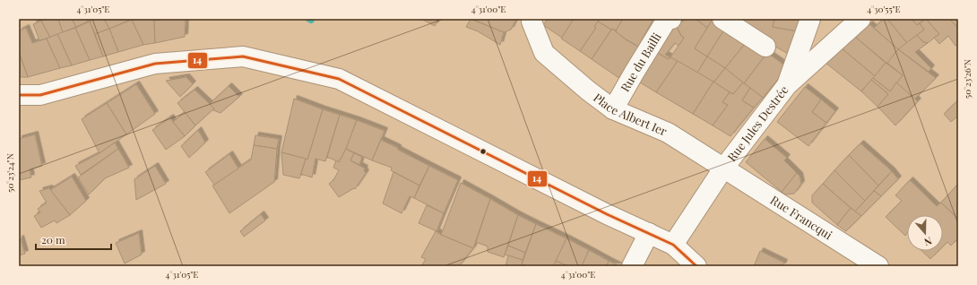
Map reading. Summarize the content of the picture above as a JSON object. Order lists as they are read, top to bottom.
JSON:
{
  "streets": {
    "street": [
      "Rue du Bailli",
      "Place Albert Ier",
      "Rue Jules Destrée",
      "Rue Francqui"
    ]
  },
  "crossings": [
    ["Rue du Bailli", "Place Albert Ier"],
    ["Place Albert Ier", "Rue Jules Destrée"],
    ["Place Albert Ier", "Rue Francqui"],
    ["Rue Jules Destrée", "Rue Francqui"]
  ],
  "lines": ["transit line 14"],
  "scale_bar": "20 m",
  "north": "bottom",
  "coordinates": [
    "4°31'05\"E",
    "4°31'00\"E",
    "4°30'55\"E",
    "50°23'26\"N",
    "50°23'24\"N"
  ]
}
